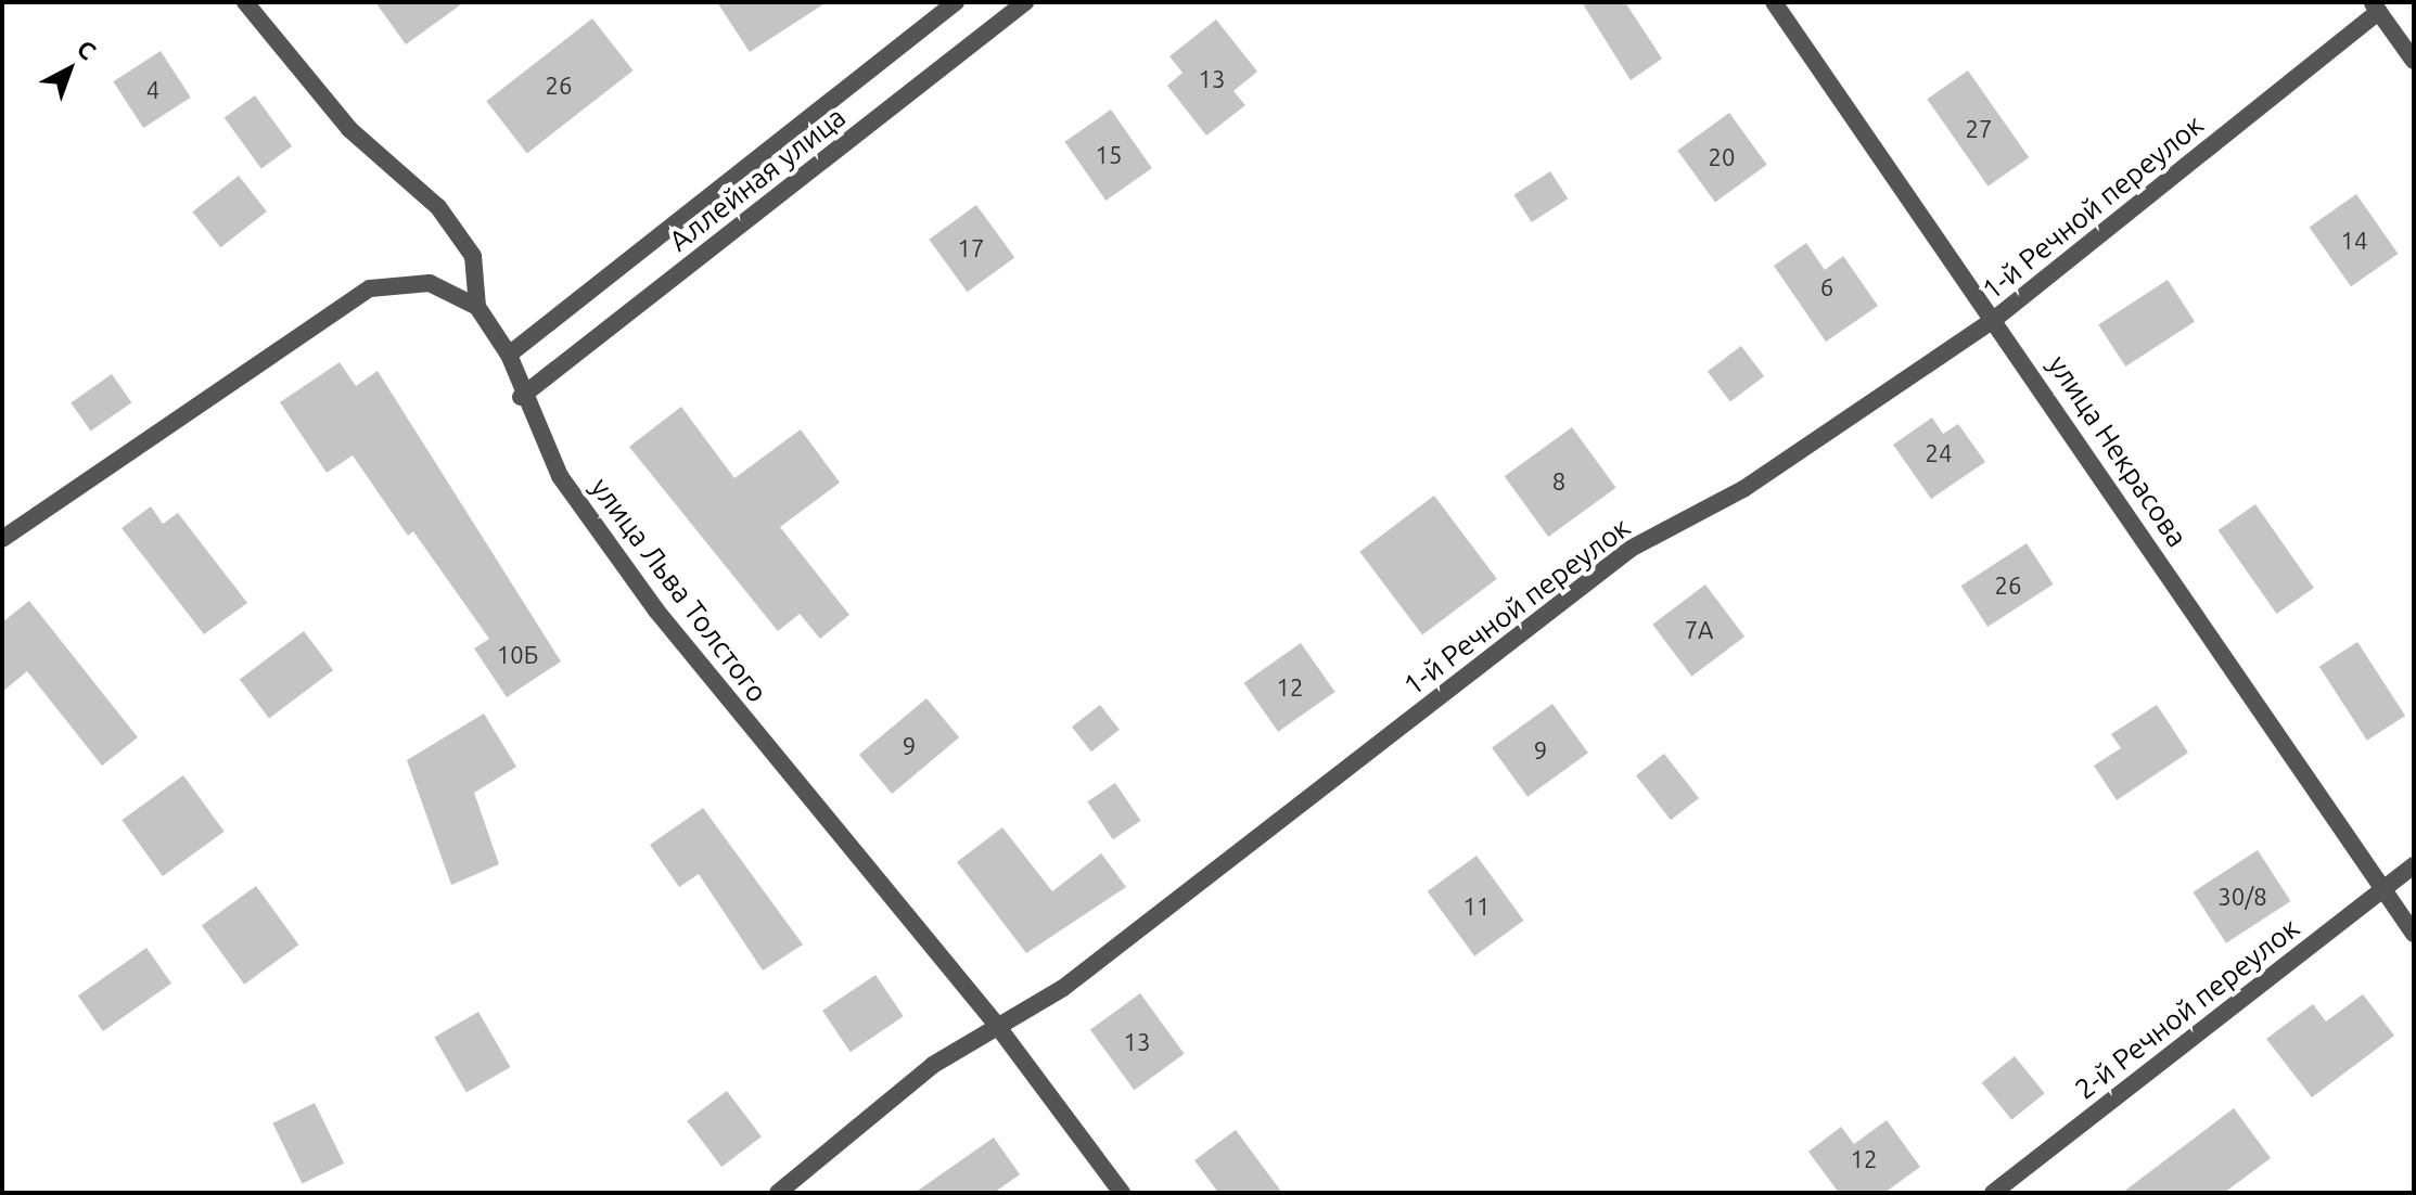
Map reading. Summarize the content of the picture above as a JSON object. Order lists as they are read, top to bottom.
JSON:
{
  "streets": {
    "street": [
      "Аллейная улица",
      "1-й Речной переулок",
      "улица Некрасова",
      "улица Льва Толстого",
      "2-й Речной переулок"
    ]
  },
  "crossings": [
    ["Аллейная улица", "улица Льва Толстого"],
    ["1-й Речной переулок", "улица Некрасова"],
    ["1-й Речной переулок", "улица Льва Толстого"],
    ["улица Некрасова", "2-й Речной переулок"]
  ],
  "house_numbers": [
    "13",
    "26",
    "4",
    "27",
    "15",
    "20",
    "14",
    "17",
    "6",
    "24",
    "8",
    "26",
    "7А",
    "10Б",
    "12",
    "9",
    "9",
    "30/8",
    "11",
    "13",
    "12"
  ],
  "north": "top right"
}
